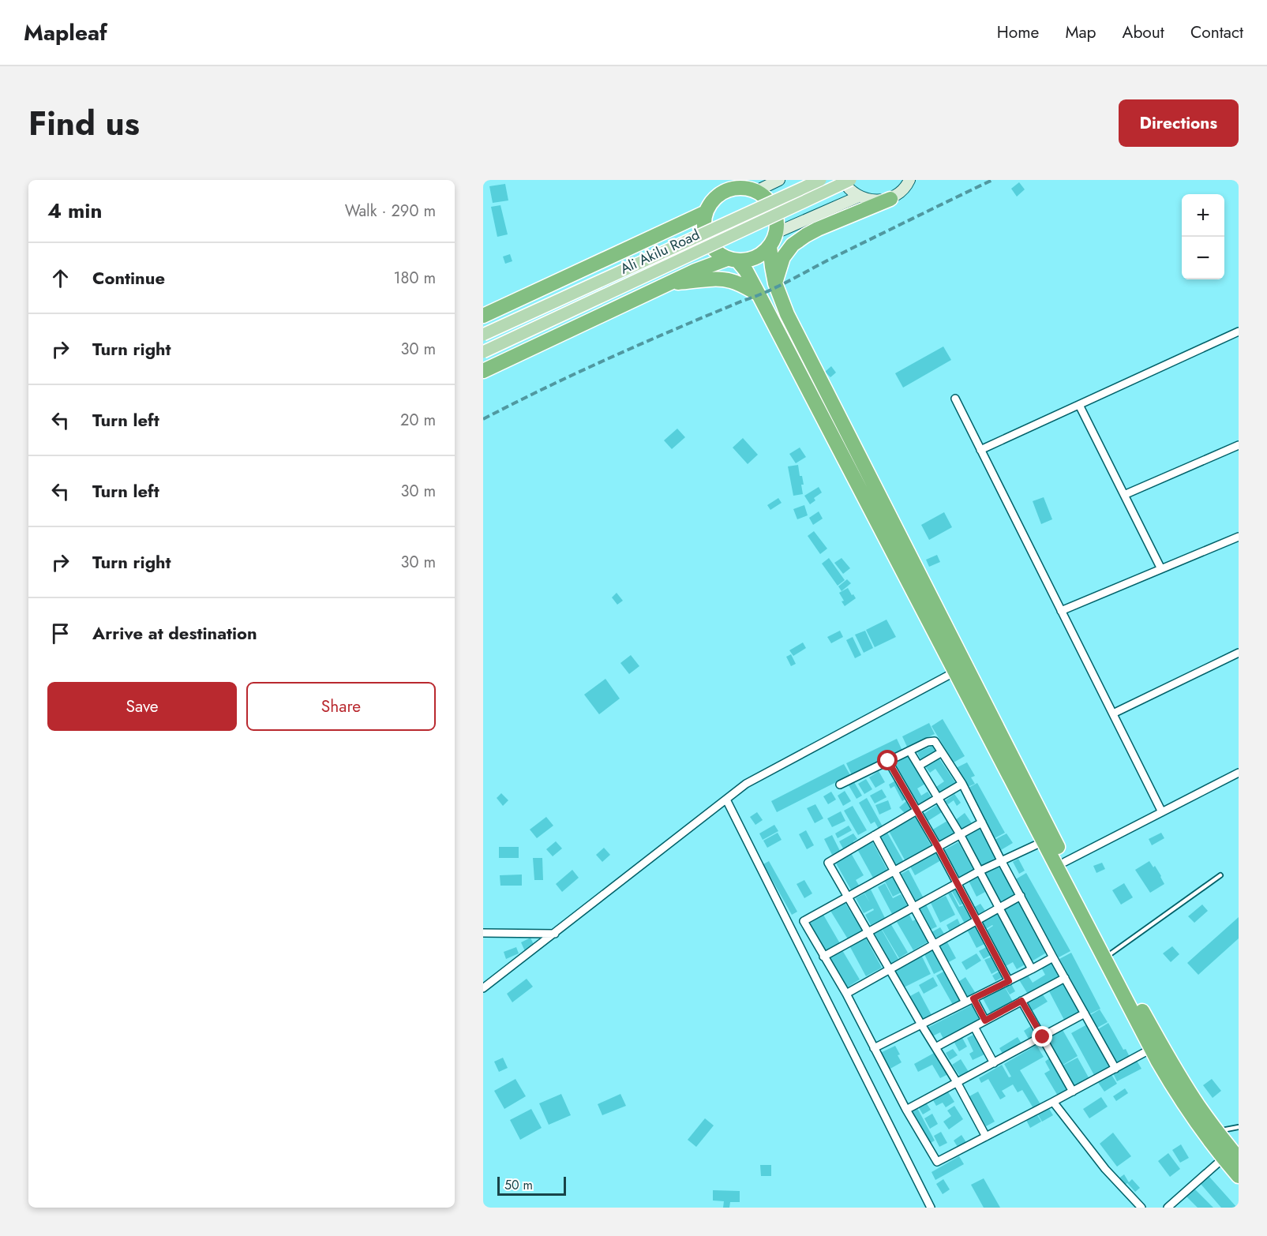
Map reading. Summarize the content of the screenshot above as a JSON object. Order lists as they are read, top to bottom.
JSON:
{
  "streets": {
    "main road": ["Ali Akilu Road"]
  },
  "scale_bar": "50 m",
  "page": {
    "header": "Mapleaf",
    "nav": [
      "Home",
      "Map",
      "About",
      "Contact"
    ],
    "title": "Find us",
    "buttons": [
      "Directions",
      ["Save", "Share"]
    ],
    "heading": ["4 min", "Walk · 290 m"],
    "map_buttons": ["+", "−"],
    "list": [
      ["Continue", "180 m"],
      ["Turn right", "30 m"],
      ["Turn left", "20 m"],
      ["Turn left", "30 m"],
      ["Turn right", "30 m"],
      "Arrive at destination"
    ],
    "scale": "50 m"
  }
}
